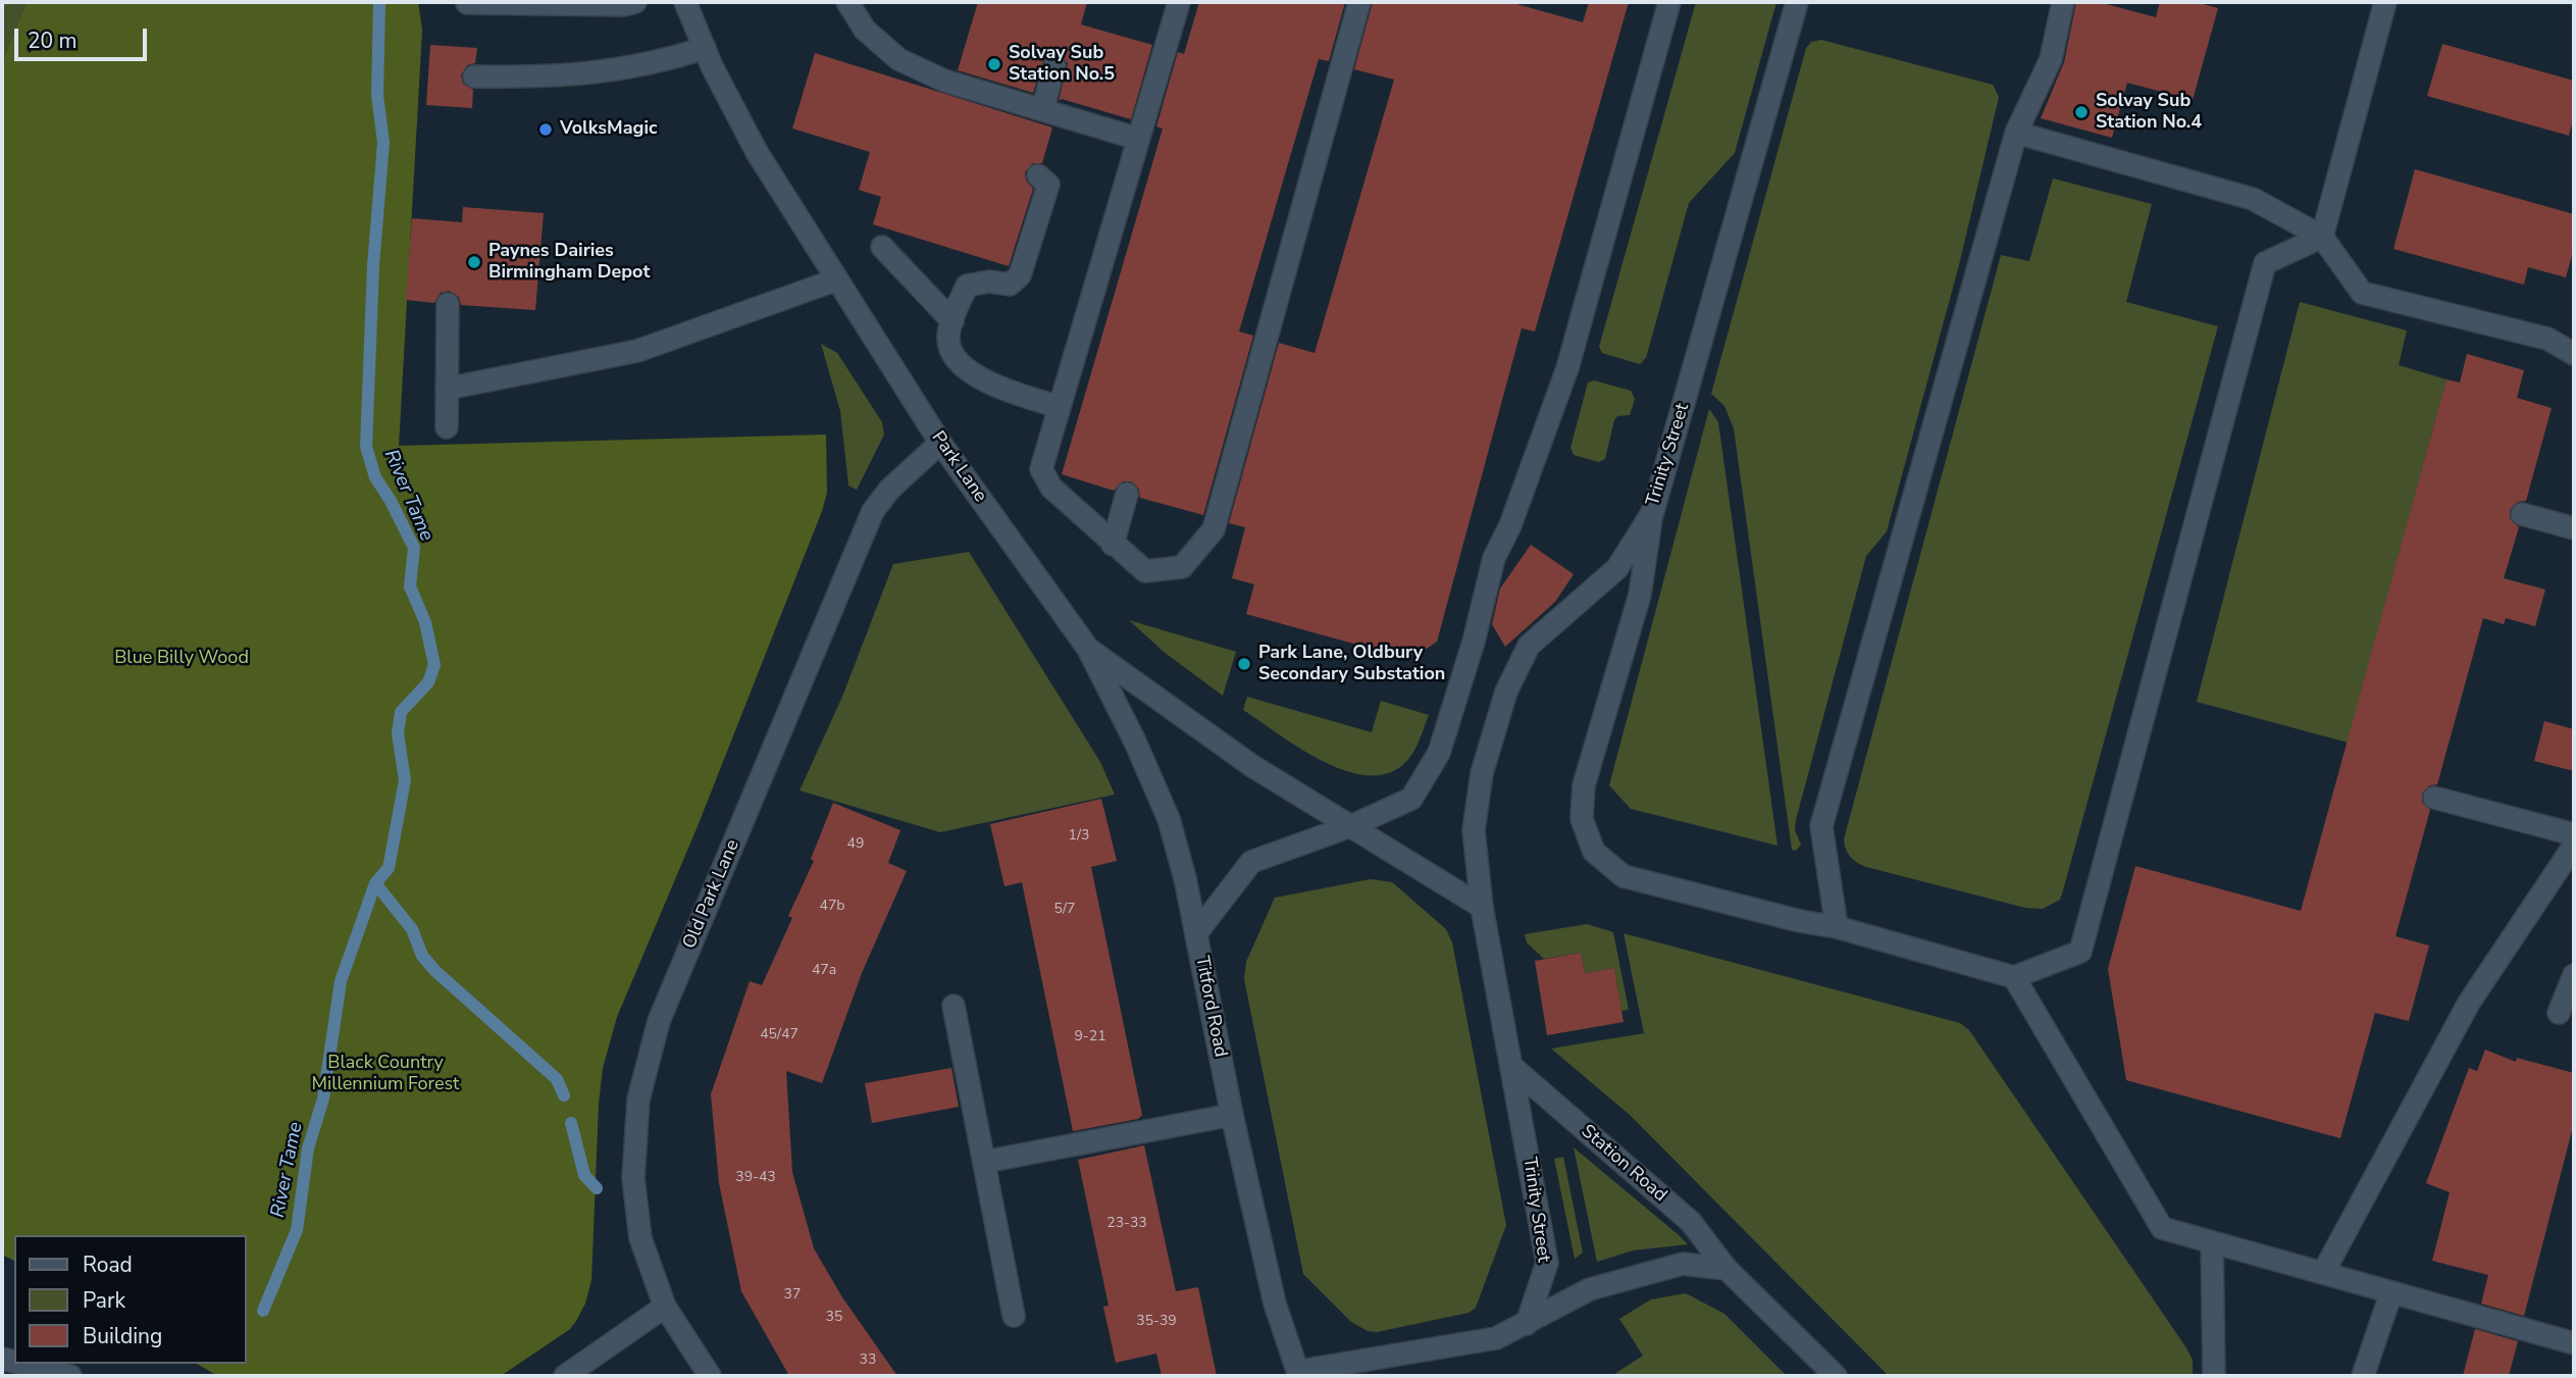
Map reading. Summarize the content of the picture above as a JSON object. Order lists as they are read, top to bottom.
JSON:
{
  "streets": {
    "main road": [
      "Trinity Street",
      "Park Lane",
      "Old Park Lane",
      "Titford Road",
      "Station Road"
    ]
  },
  "crossings": [
    ["Trinity Street", "Station Road"],
    ["Park Lane", "Old Park Lane"],
    ["Park Lane", "Titford Road"]
  ],
  "water": ["River Tame"],
  "parks": ["Blue Billy Wood", "Black Country Millennium Forest"],
  "places": [
    "Solvay Sub Station No.5",
    "Solvay Sub Station No.4",
    "VolksMagic",
    "Paynes Dairies Birmingham Depot",
    "Park Lane, Oldbury Secondary Substation"
  ],
  "house_numbers": [
    "1/3",
    "49",
    "47b",
    "5/7",
    "47a",
    "45/47",
    "9-21",
    "39-43",
    "23-33",
    "37",
    "35",
    "35-39",
    "33"
  ],
  "legend": ["Road", "Park", "Building"],
  "scale_bar": "20 m"
}
